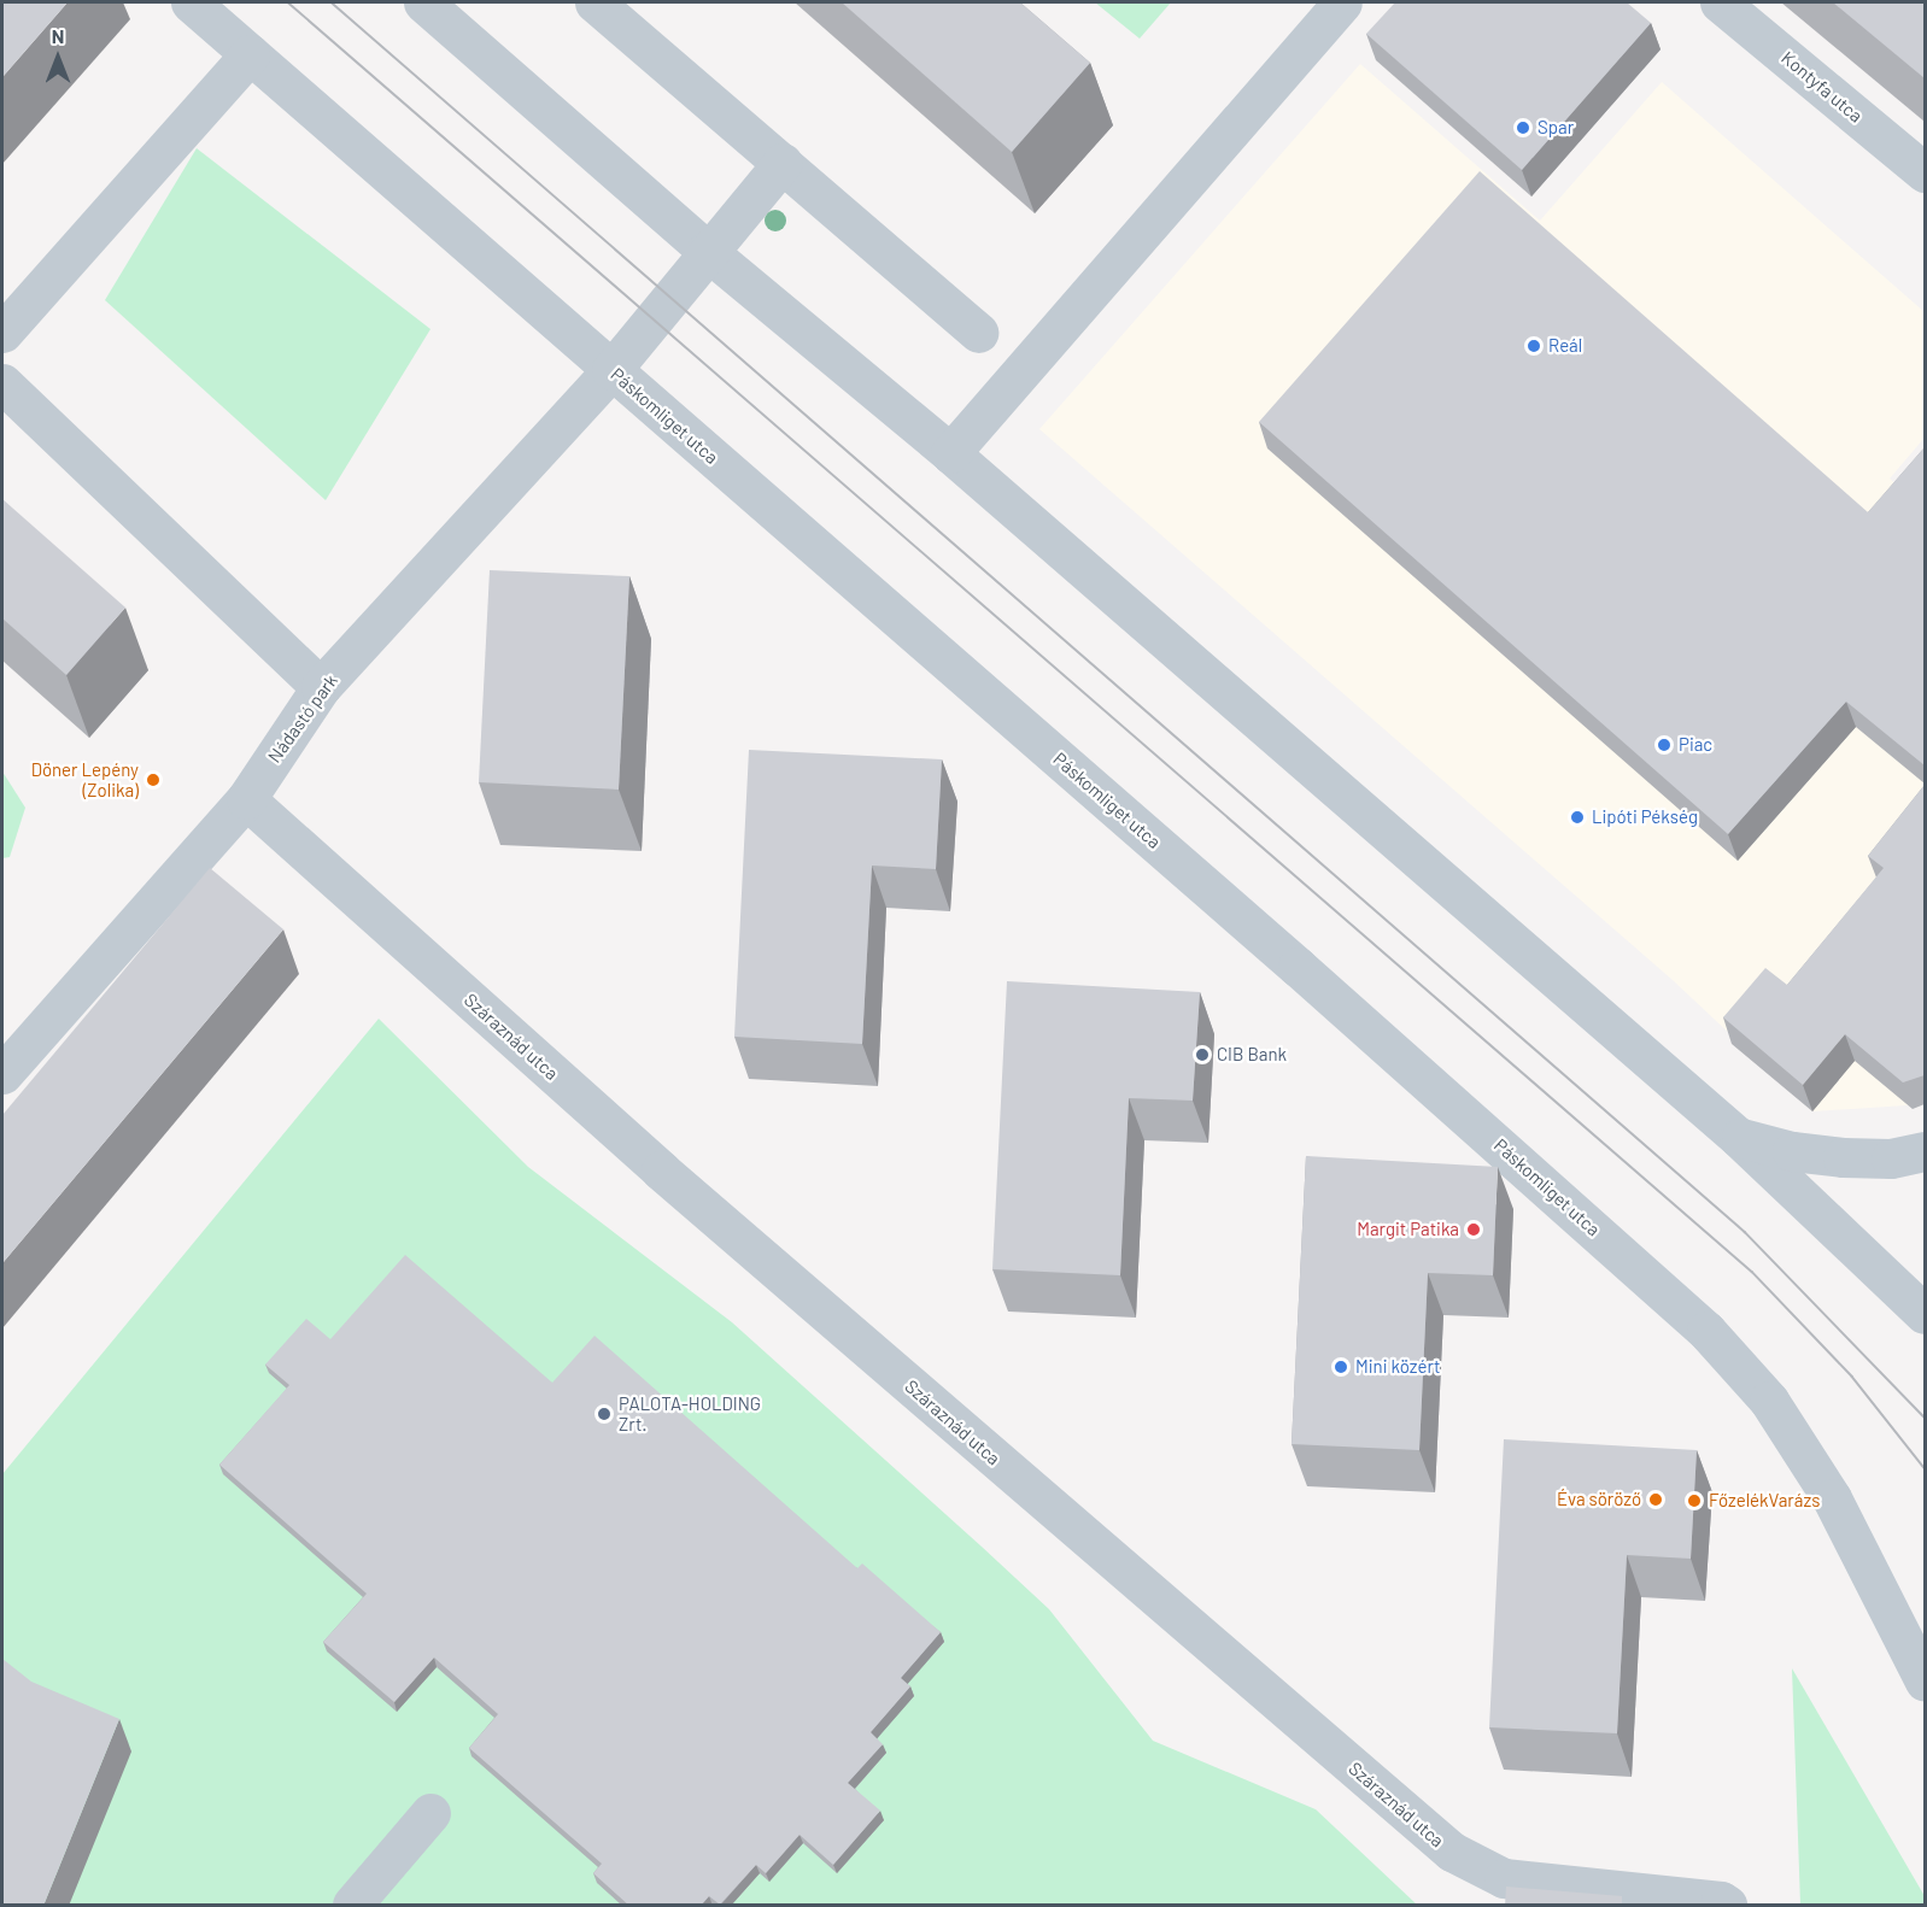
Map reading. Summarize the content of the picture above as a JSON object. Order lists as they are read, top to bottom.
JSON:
{
  "streets": {
    "street": [
      "Kontyfa utca",
      "Páskomliget utca",
      "Nádastó park",
      "Száraznád utca"
    ]
  },
  "crossings": [
    ["Páskomliget utca", "Nádastó park"],
    ["Nádastó park", "Száraznád utca"]
  ],
  "places": [
    "Spar",
    "Reál",
    "Piac",
    "Döner Lepény (Zolika)",
    "Lipóti Pékség",
    "CIB Bank",
    "Margit Patika",
    "Mini közért",
    "PALOTA-HOLDING Zrt.",
    "Éva söröző",
    "FőzelékVarázs"
  ],
  "north": "top"
}
